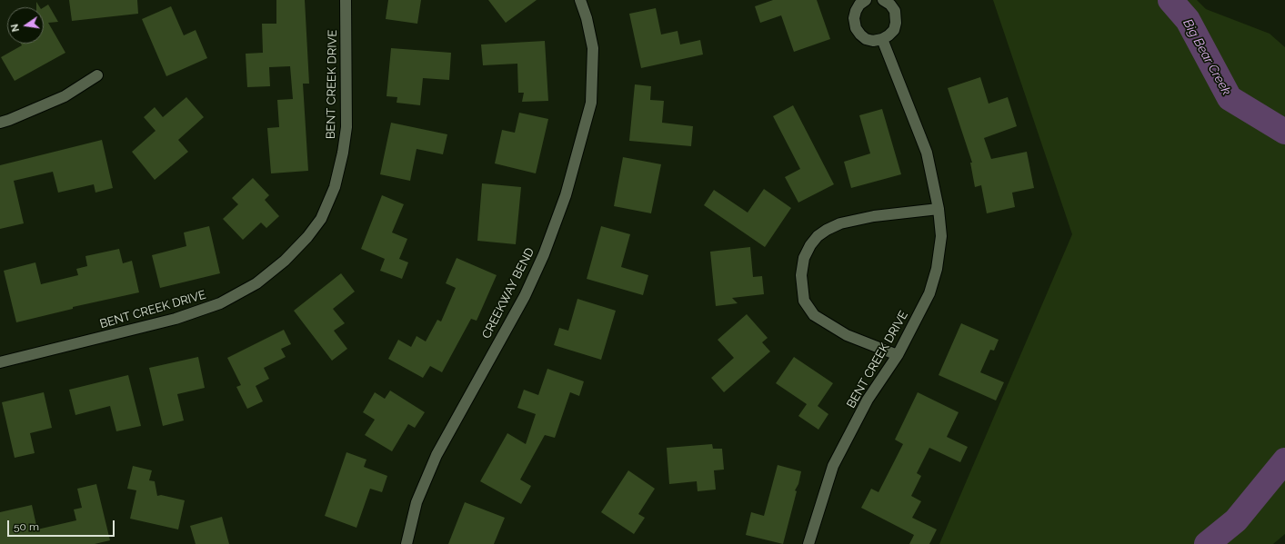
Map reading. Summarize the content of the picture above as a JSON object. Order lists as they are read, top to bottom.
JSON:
{
  "streets": {
    "street": ["BENT CREEK DRIVE", "CREEKWAY BEND"]
  },
  "water": ["Big Bear Creek"],
  "scale_bar": "50 m",
  "north": "left"
}
